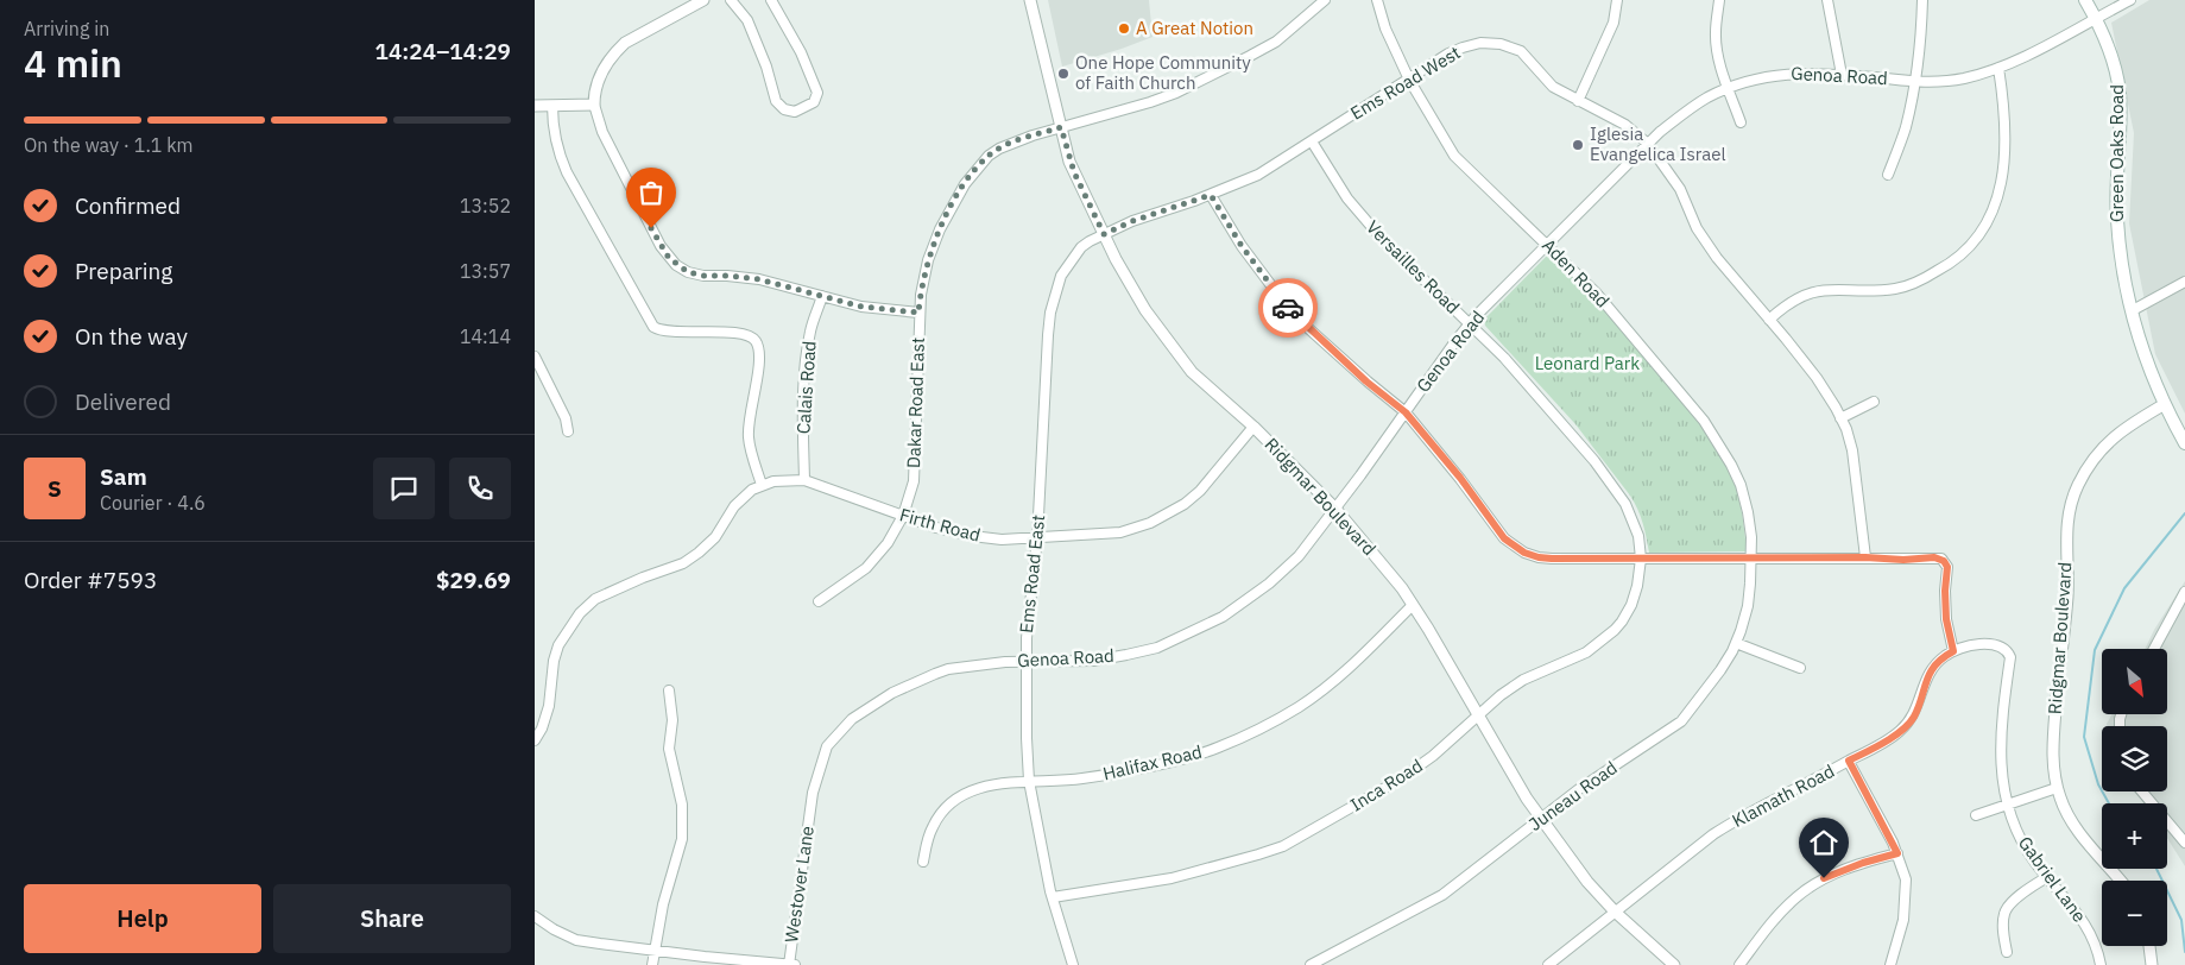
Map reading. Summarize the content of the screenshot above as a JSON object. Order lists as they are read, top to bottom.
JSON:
{
  "streets": {
    "main road": ["Green Oaks Road"],
    "street": [
      "Genoa Road",
      "Ems Road West",
      "Versailles Road",
      "Aden Road",
      "Calais Road",
      "Dakar Road East",
      "Ridgmar Boulevard",
      "Firth Road",
      "Ems Road East",
      "Halifax Road",
      "Inca Road",
      "Juneau Road",
      "Klamath Road",
      "Gabriel Lane",
      "Westover Lane"
    ]
  },
  "crossings": [
    ["Genoa Road", "Ems Road West"],
    ["Genoa Road", "Green Oaks Road"],
    ["Genoa Road", "Versailles Road"],
    ["Genoa Road", "Aden Road"],
    ["Genoa Road", "Ridgmar Boulevard"],
    ["Genoa Road", "Ems Road East"],
    ["Genoa Road", "Westover Lane"],
    ["Ems Road West", "Versailles Road"],
    ["Ems Road West", "Aden Road"],
    ["Ems Road West", "Ridgmar Boulevard"],
    ["Ems Road West", "Ems Road East"],
    ["Green Oaks Road", "Ridgmar Boulevard"],
    ["Versailles Road", "Inca Road"],
    ["Aden Road", "Juneau Road"],
    ["Calais Road", "Firth Road"],
    ["Dakar Road East", "Ridgmar Boulevard"],
    ["Dakar Road East", "Firth Road"],
    ["Ridgmar Boulevard", "Firth Road"],
    ["Ridgmar Boulevard", "Ems Road East"],
    ["Ridgmar Boulevard", "Halifax Road"],
    ["Ridgmar Boulevard", "Inca Road"],
    ["Ridgmar Boulevard", "Juneau Road"],
    ["Ridgmar Boulevard", "Klamath Road"],
    ["Firth Road", "Ems Road East"],
    ["Ems Road East", "Halifax Road"],
    ["Ems Road East", "Inca Road"],
    ["Klamath Road", "Gabriel Lane"]
  ],
  "parks": ["Leonard Park"],
  "places": ["A Great Notion", "One Hope Community of Faith Church", "Iglesia Evangelica Israel"],
  "north": "bottom right",
  "page": {
    "heading": ["4 min", "Arriving in", "14:24–14:29"],
    "panel": [
      "Sam",
      "Courier · 4.6",
      "Order #7593",
      "$29.69"
    ],
    "bar": "On the way · 1.1 km",
    "list": [
      ["Confirmed", "13:52"],
      ["Preparing", "13:57"],
      ["On the way", "14:14"],
      "Delivered"
    ],
    "round": "S",
    "map_buttons": ["+", "−"],
    "buttons": ["Help", "Share"]
  }
}
